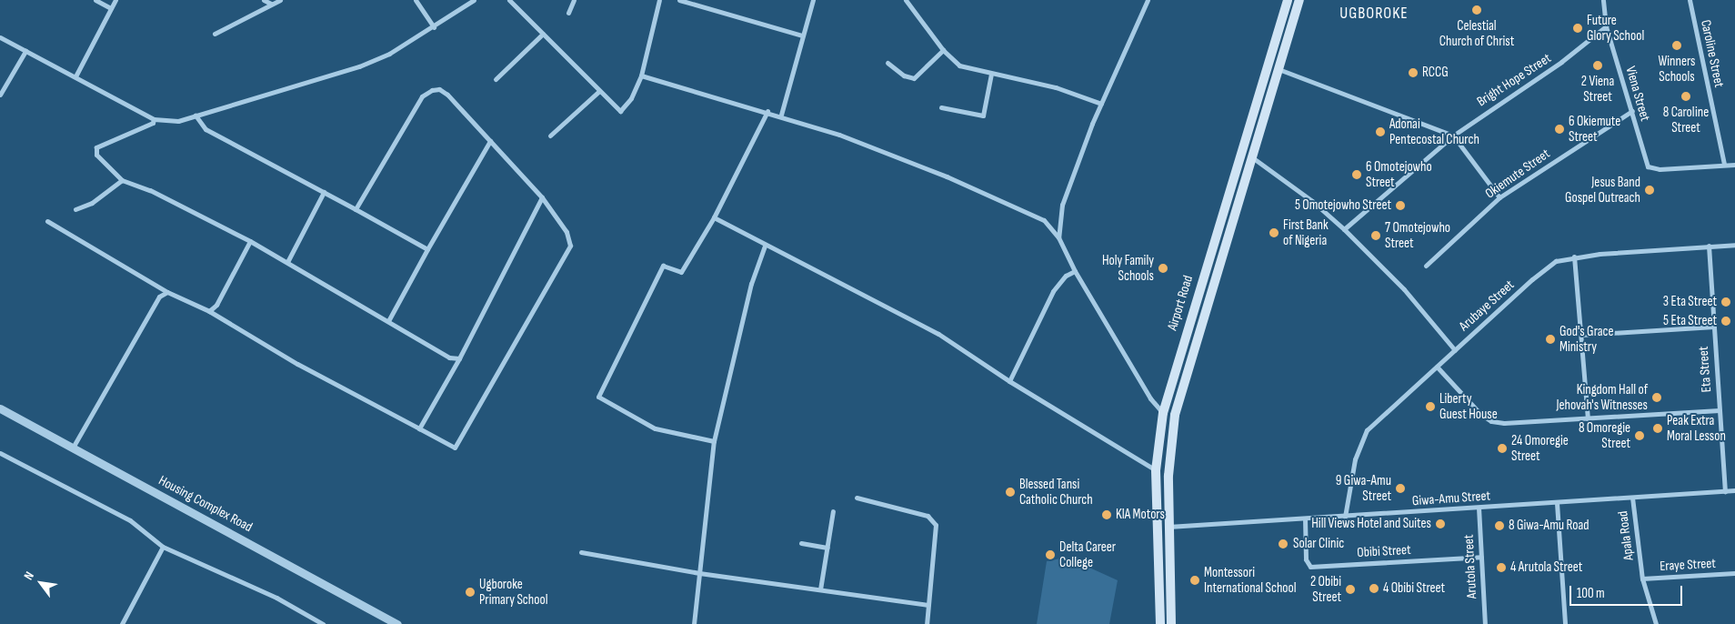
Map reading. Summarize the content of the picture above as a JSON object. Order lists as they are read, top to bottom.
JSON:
{
  "streets": {
    "main road": ["Airport Road"],
    "street": [
      "Caroline Street",
      "Bright Hope Street",
      "Viena Street",
      "Okiemute Street",
      "Arubaye Street",
      "Eta Street",
      "Giwa-Amu Street",
      "Housing Complex Road",
      "Apala Road",
      "Obibi Street",
      "Eraye Street",
      "Arutola Street"
    ]
  },
  "crossings": [
    ["Caroline Street", "Viena Street"],
    ["Bright Hope Street", "Viena Street"],
    ["Viena Street", "Okiemute Street"],
    ["Airport Road", "Giwa-Amu Street"],
    ["Arubaye Street", "Eta Street"],
    ["Arubaye Street", "Giwa-Amu Street"],
    ["Eta Street", "Giwa-Amu Street"],
    ["Giwa-Amu Street", "Apala Road"],
    ["Giwa-Amu Street", "Obibi Street"],
    ["Giwa-Amu Street", "Arutola Street"],
    ["Apala Road", "Eraye Street"],
    ["Obibi Street", "Arutola Street"]
  ],
  "districts": ["UGBOROKE"],
  "places": [
    "Celestial Church of Christ",
    "Future Glory School",
    "Winners Schools",
    "2 Viena Street",
    "RCCG",
    "8 Caroline Street",
    "6 Okiemute Street",
    "Adonai Pentecostal Church",
    "6 Omotejowho Street",
    "Jesus Band Gospel Outreach",
    "5 Omotejowho Street",
    "First Bank of Nigeria",
    "7 Omotejowho Street",
    "Holy Family Schools",
    "3 Eta Street",
    "5 Eta Street",
    "God's Grace Ministry",
    "Kingdom Hall of Jehovah's Witnesses",
    "Liberty Guest House",
    "Peak Extra Moral Lesson",
    "8 Omoregie Street",
    "24 Omoregie Street",
    "9 Giwa-Amu Street",
    "Blessed Tansi Catholic Church",
    "KIA Motors",
    "Hill Views Hotel and Suites",
    "8 Giwa-Amu Road",
    "Solar Clinic",
    "Delta Career College",
    "4 Arutola Street",
    "Montessori International School",
    "4 Obibi Street",
    "2 Obibi Street",
    "Ugboroke Primary School"
  ],
  "scale_bar": "100 m",
  "north": "top left"
}
